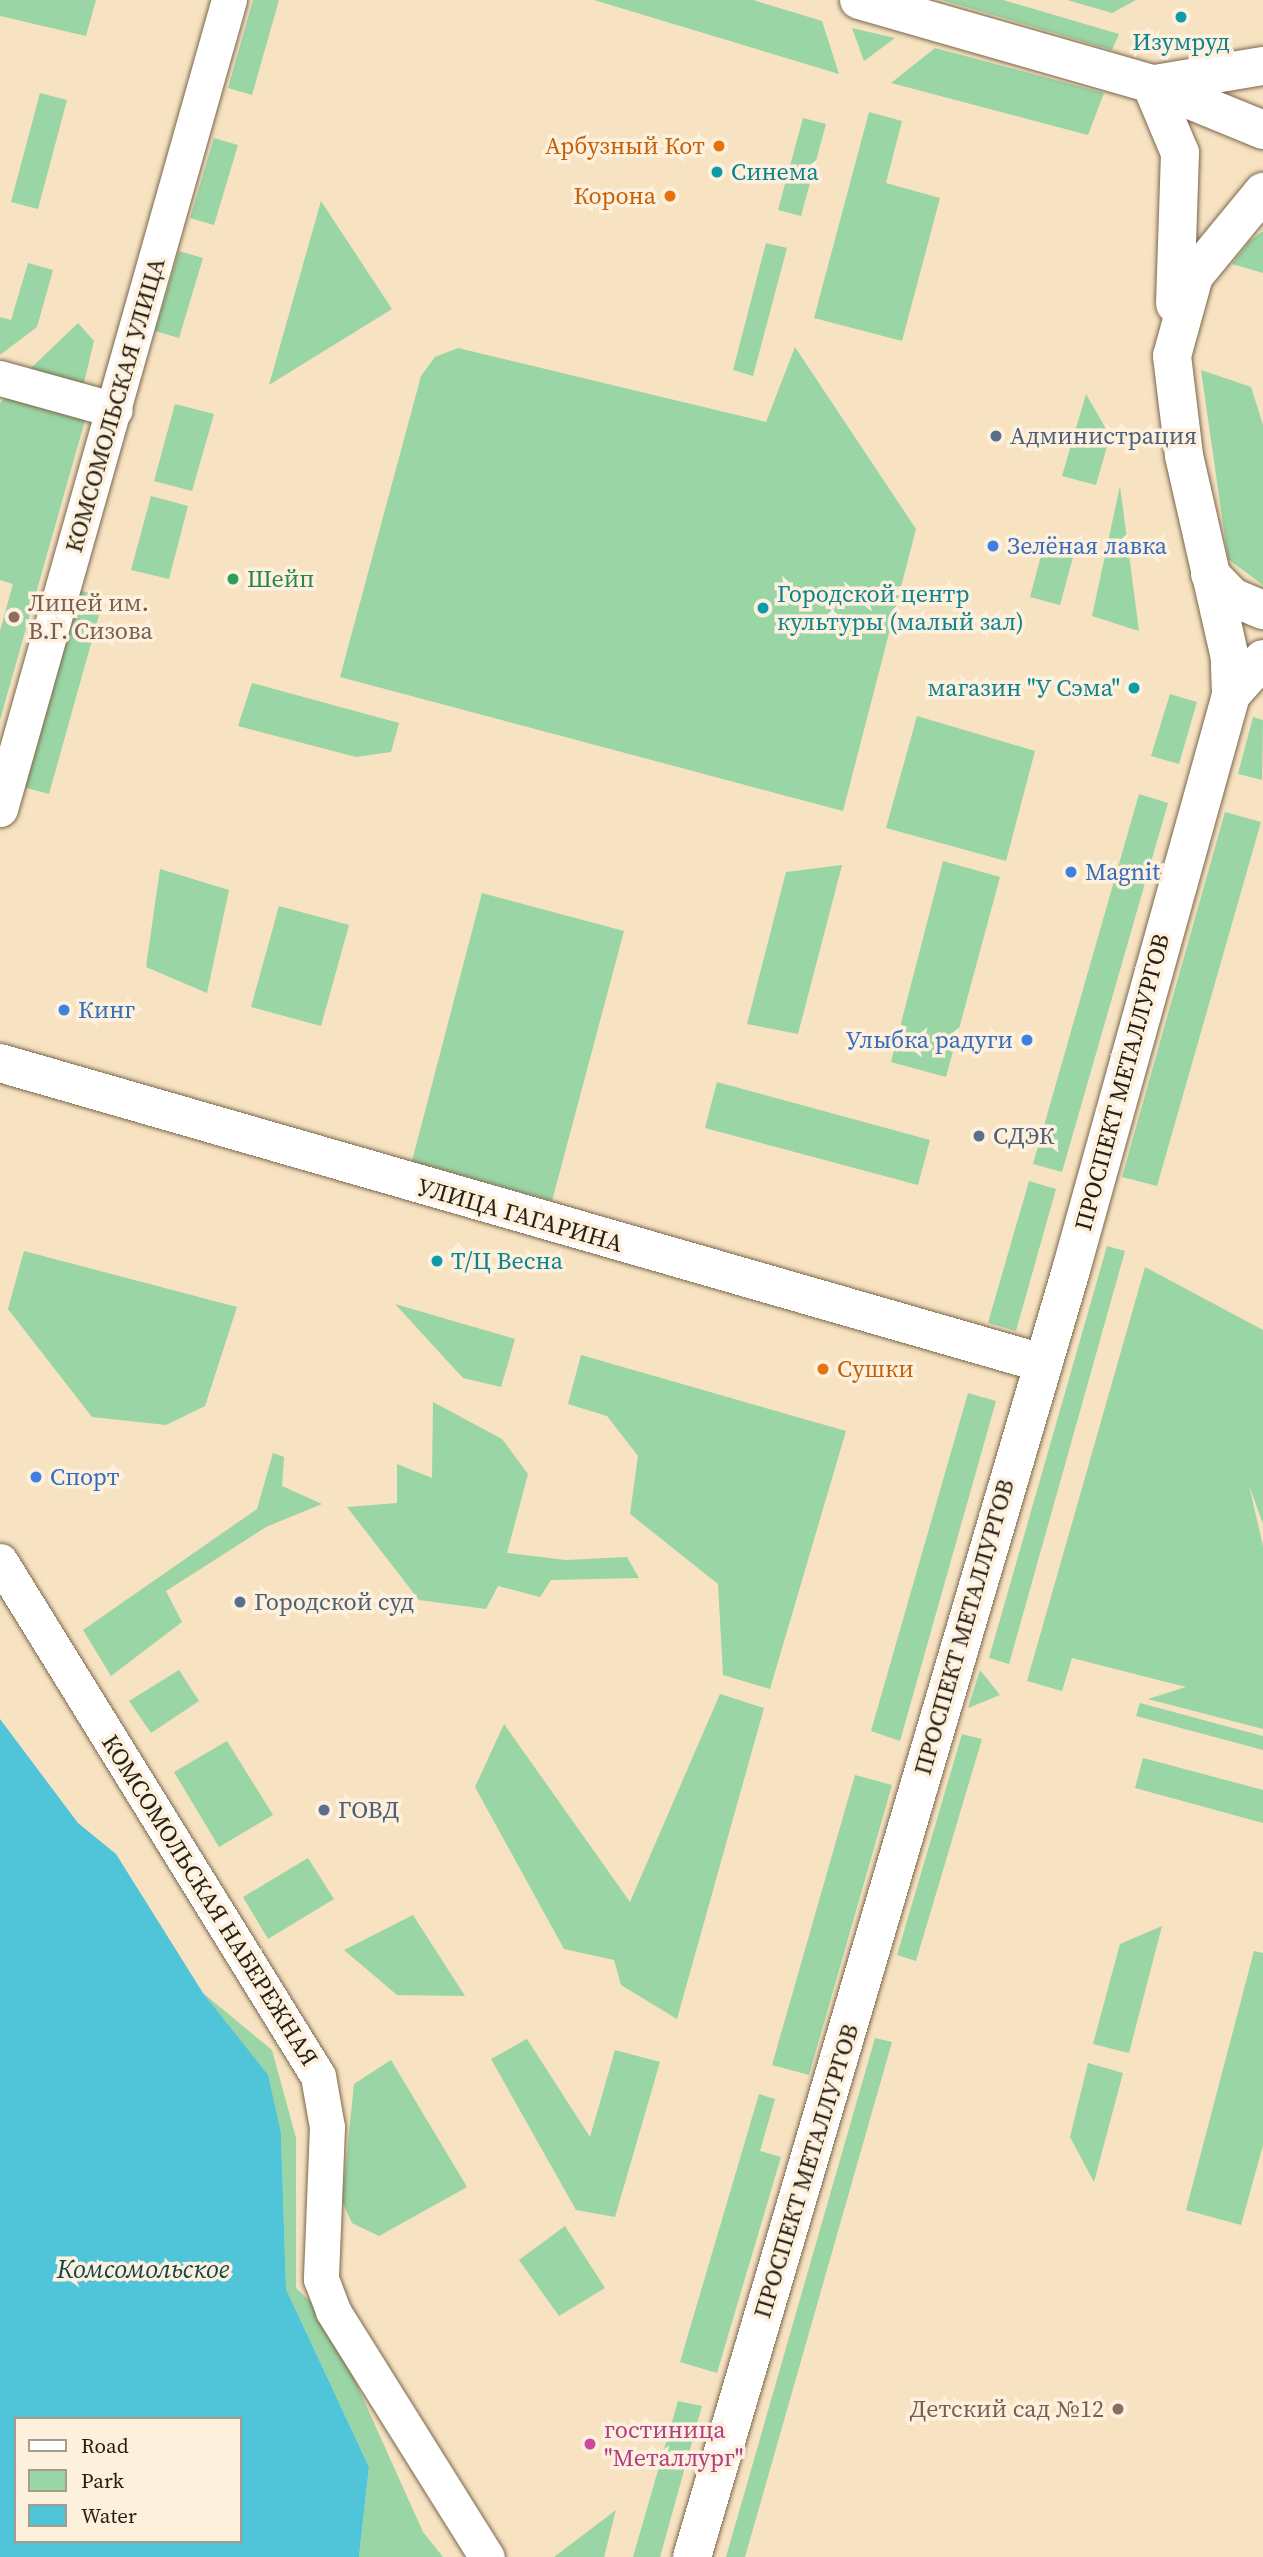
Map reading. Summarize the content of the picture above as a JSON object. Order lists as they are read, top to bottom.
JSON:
{
  "streets": {
    "main road": ["ПРОСПЕКТ МЕТАЛЛУРГОВ", "УЛИЦА ГАГАРИНА"],
    "street": ["КОМСОМОЛЬСКАЯ УЛИЦА", "КОМСОМОЛЬСКАЯ НАБЕРЕЖНАЯ"]
  },
  "crossings": [
    ["ПРОСПЕКТ МЕТАЛЛУРГОВ", "УЛИЦА ГАГАРИНА"]
  ],
  "water": ["Комсомольское"],
  "places": [
    "Изумруд",
    "Арбузный Кот",
    "Синема",
    "Корона",
    "Администрация",
    "Зелёная лавка",
    "Шейп",
    "Городской центр культуры (малый зал)",
    "Лицей им. В.Г. Сизова",
    "магазин \"У Сэма\"",
    "Magnit",
    "Кинг",
    "Улыбка радуги",
    "СДЭК",
    "Т/Ц Весна",
    "Сушки",
    "Спорт",
    "Городской суд",
    "ГОВД",
    "Детский сад №12",
    "гостиница \"Металлург\""
  ],
  "legend": ["Road", "Park", "Water"]
}
